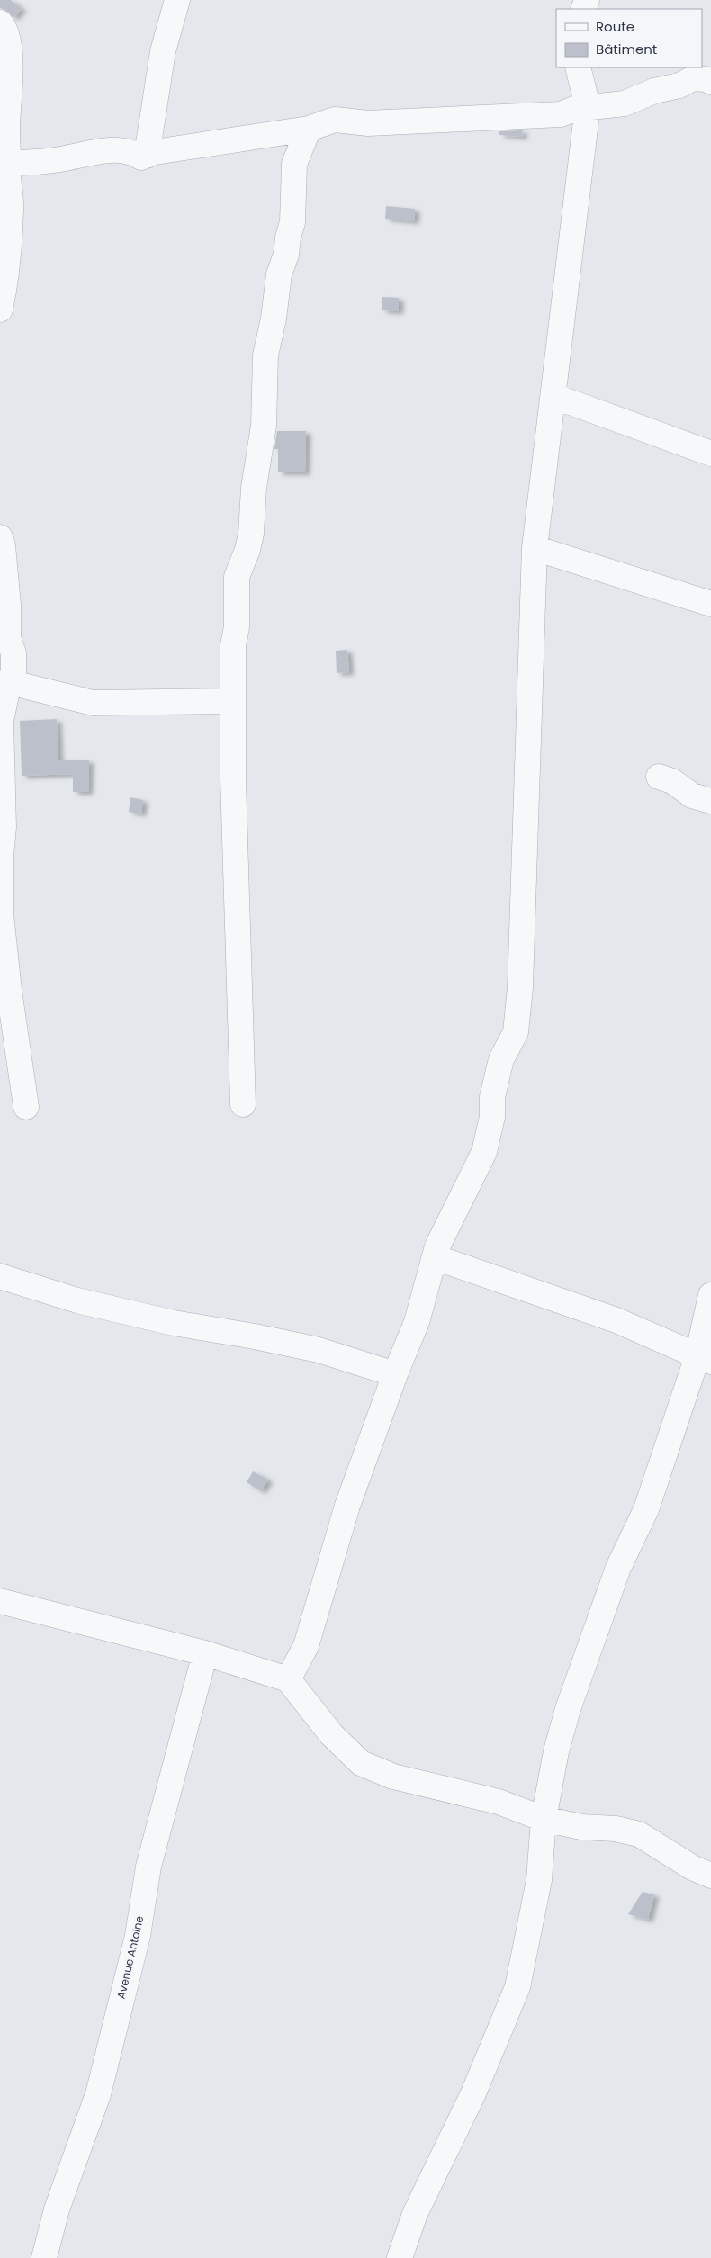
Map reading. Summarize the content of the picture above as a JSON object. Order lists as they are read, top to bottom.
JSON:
{
  "streets": {
    "street": ["Avenue Antoine"]
  },
  "legend": ["Route", "Bâtiment"]
}
